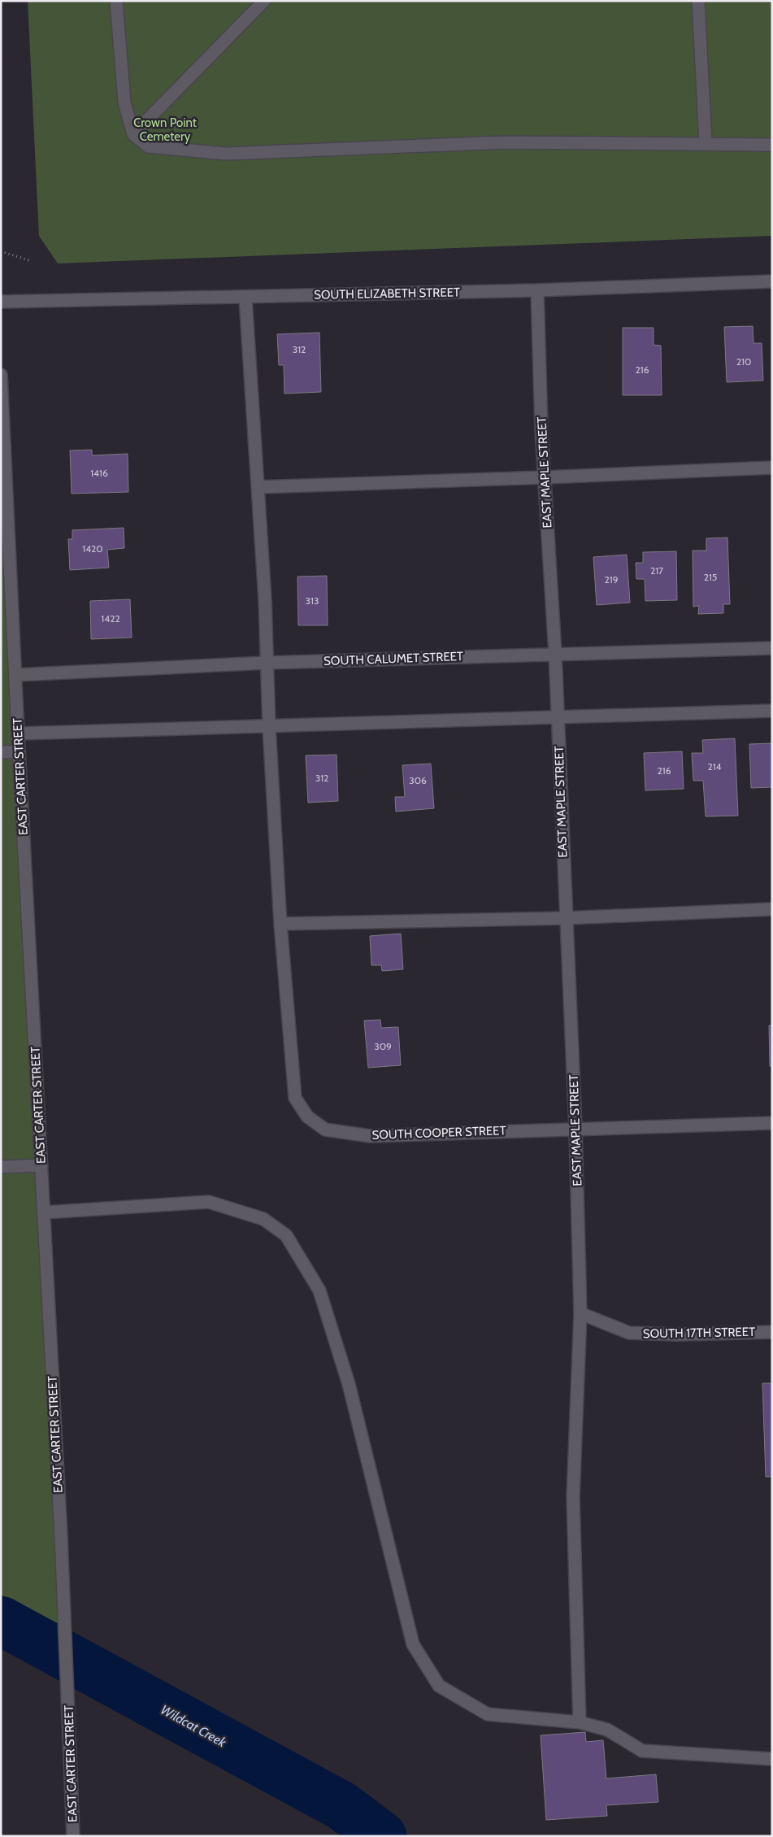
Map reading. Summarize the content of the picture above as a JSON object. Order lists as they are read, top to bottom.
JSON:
{
  "streets": {
    "street": [
      "SOUTH ELIZABETH STREET",
      "EAST MAPLE STREET",
      "SOUTH CALUMET STREET",
      "EAST CARTER STREET",
      "SOUTH COOPER STREET",
      "SOUTH 17TH STREET"
    ]
  },
  "crossings": [
    ["SOUTH ELIZABETH STREET", "EAST MAPLE STREET"],
    ["SOUTH ELIZABETH STREET", "SOUTH COOPER STREET"],
    ["EAST MAPLE STREET", "SOUTH CALUMET STREET"],
    ["EAST MAPLE STREET", "SOUTH COOPER STREET"],
    ["EAST MAPLE STREET", "SOUTH 17TH STREET"],
    ["SOUTH CALUMET STREET", "EAST CARTER STREET"],
    ["SOUTH CALUMET STREET", "SOUTH COOPER STREET"]
  ],
  "water": ["Wildcat Creek"],
  "parks": ["Crown Point Cemetery"],
  "house_numbers": [
    "312",
    "210",
    "216",
    "1416",
    "1420",
    "217",
    "215",
    "219",
    "313",
    "1422",
    "214",
    "216",
    "312",
    "306",
    "309"
  ]
}
